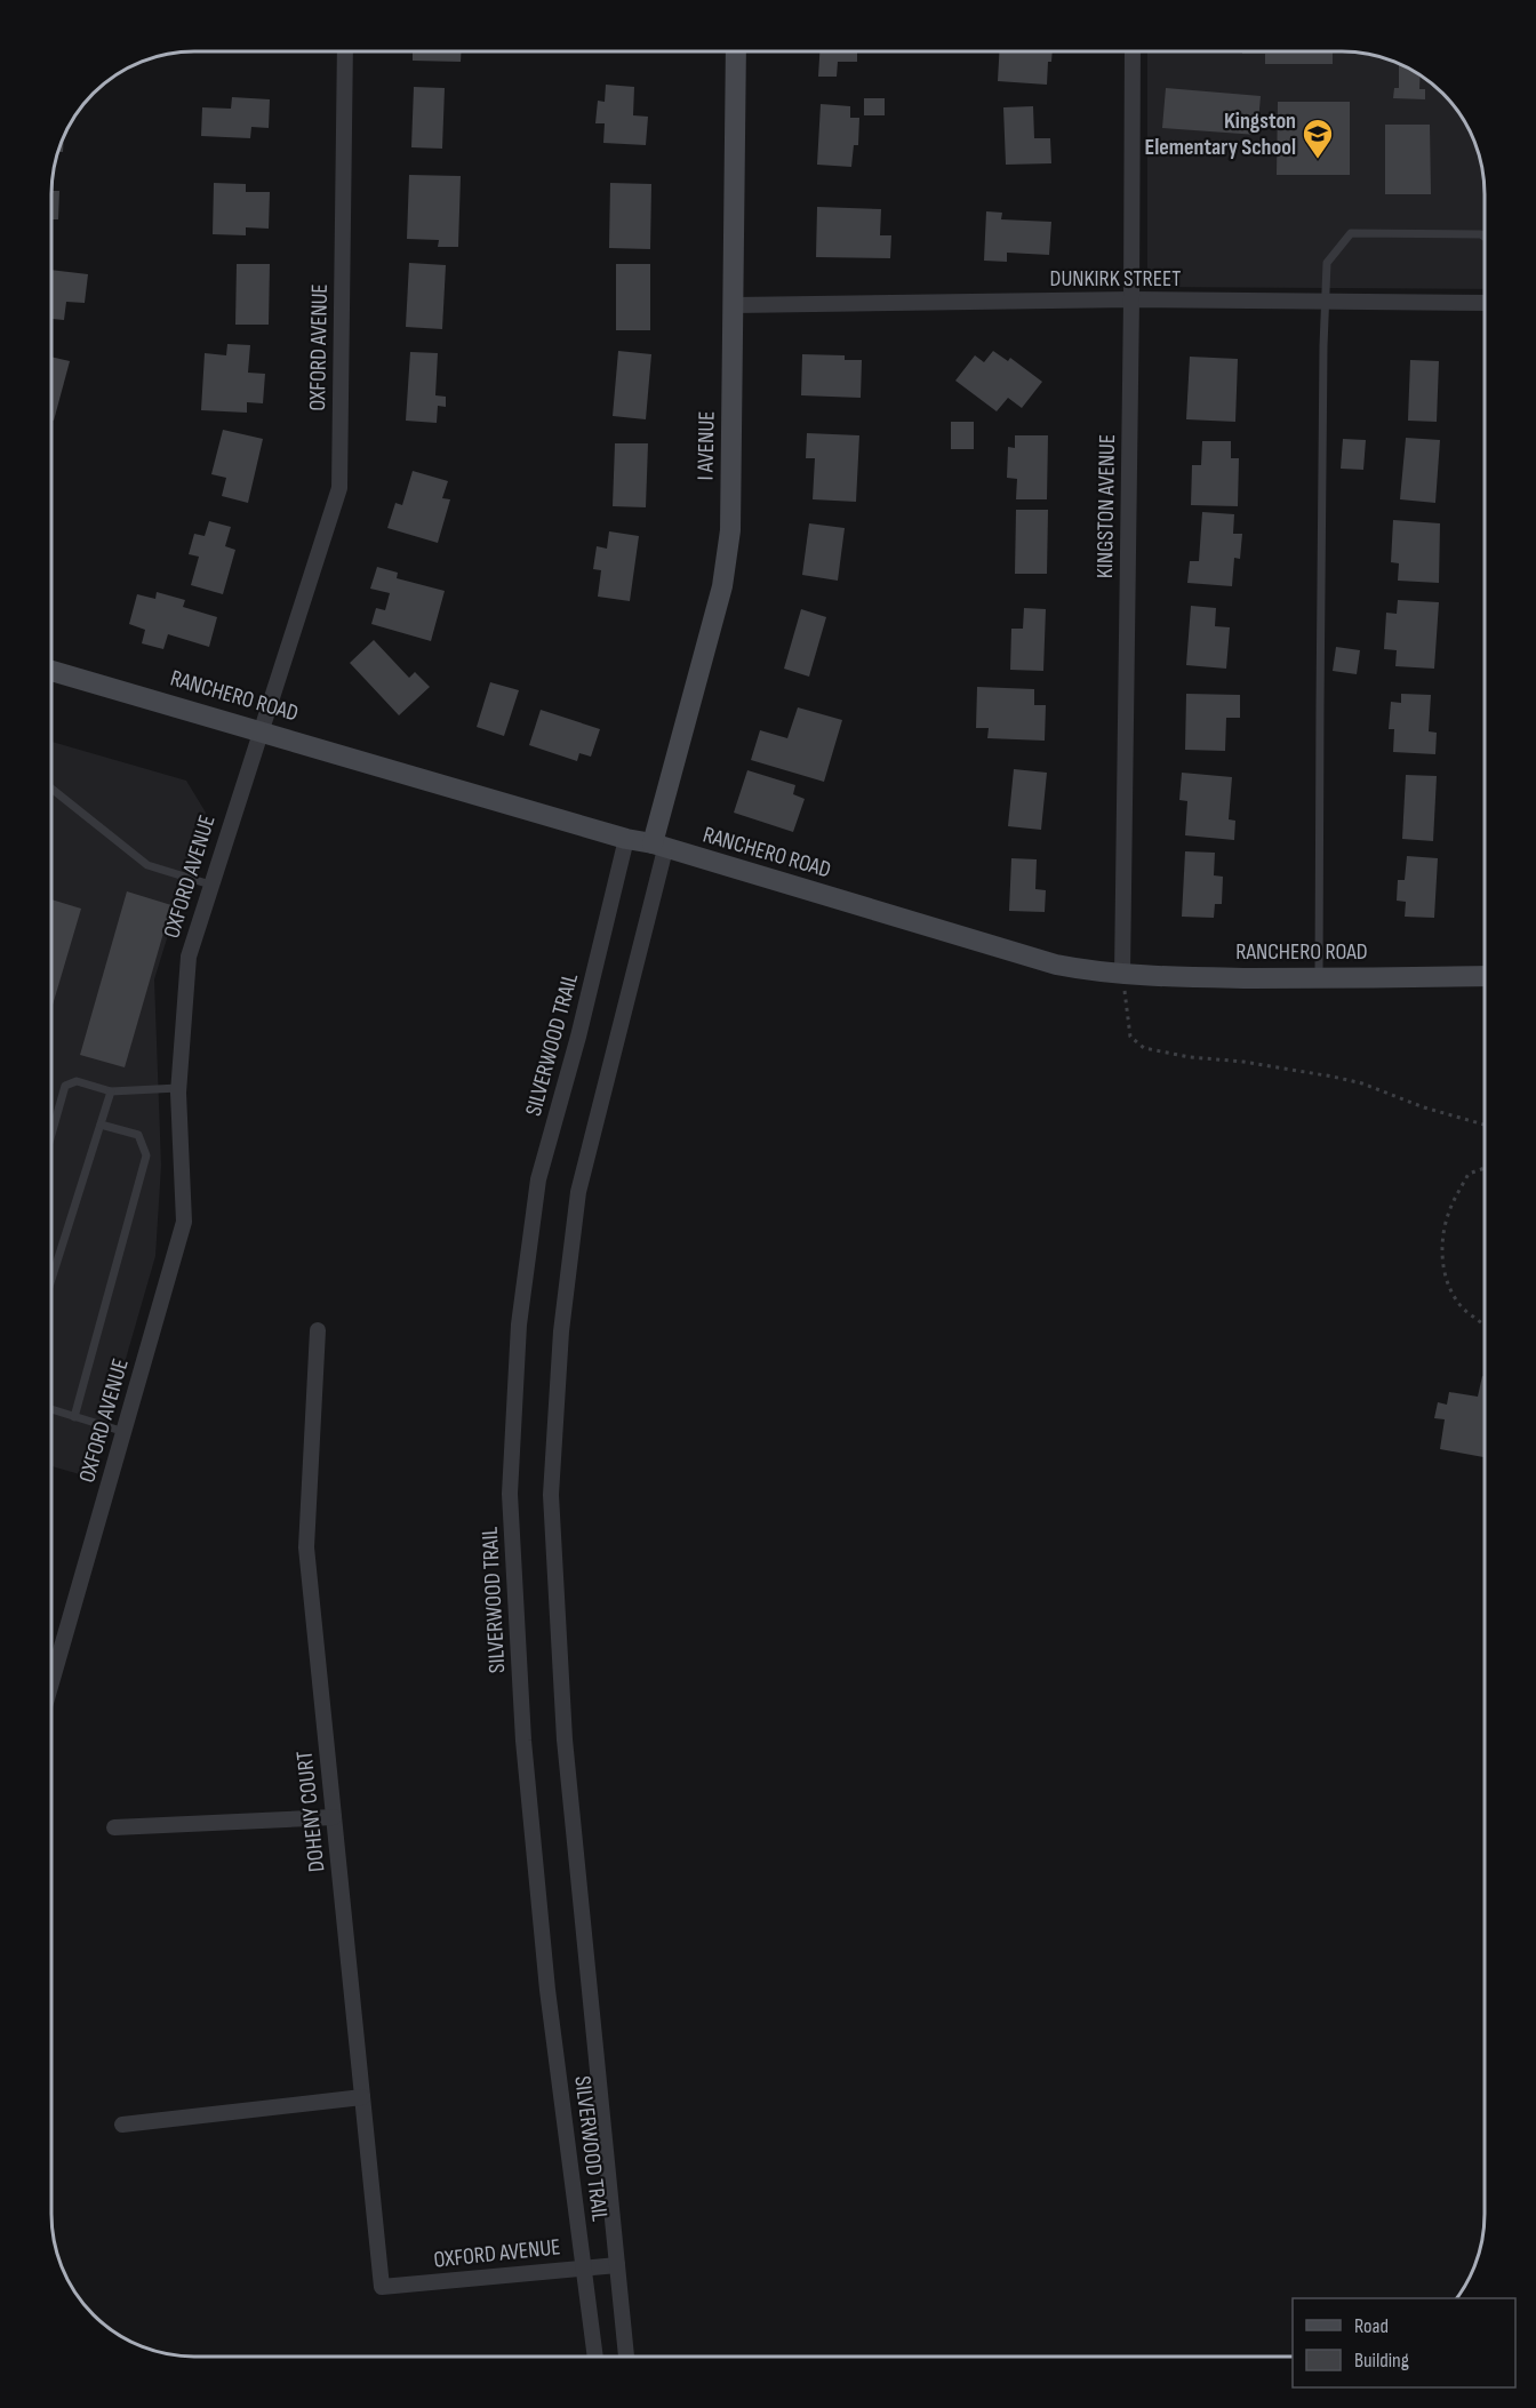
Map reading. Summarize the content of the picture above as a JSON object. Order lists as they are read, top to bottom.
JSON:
{
  "streets": {
    "main road": ["I AVENUE", "RANCHERO ROAD"],
    "street": [
      "DUNKIRK STREET",
      "OXFORD AVENUE",
      "KINGSTON AVENUE",
      "SILVERWOOD TRAIL",
      "DOHENY COURT"
    ]
  },
  "crossings": [
    ["DUNKIRK STREET", "I AVENUE"],
    ["DUNKIRK STREET", "KINGSTON AVENUE"],
    ["OXFORD AVENUE", "RANCHERO ROAD"],
    ["OXFORD AVENUE", "SILVERWOOD TRAIL"],
    ["OXFORD AVENUE", "DOHENY COURT"],
    ["I AVENUE", "RANCHERO ROAD"],
    ["I AVENUE", "SILVERWOOD TRAIL"],
    ["KINGSTON AVENUE", "RANCHERO ROAD"],
    ["RANCHERO ROAD", "SILVERWOOD TRAIL"]
  ],
  "places": {
    "school or university": ["Kingston Elementary School"]
  },
  "legend": ["Road", "Building"]
}
